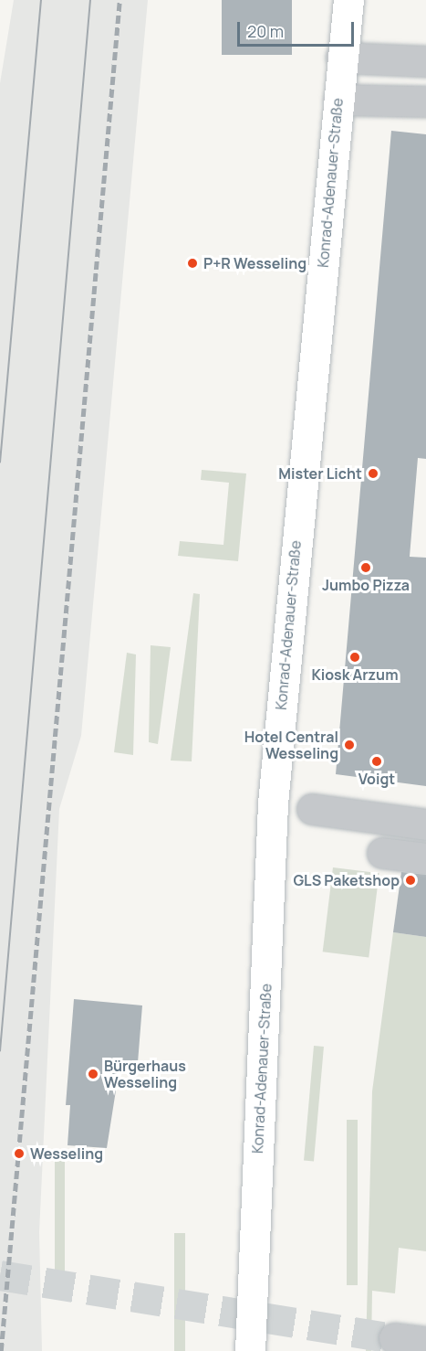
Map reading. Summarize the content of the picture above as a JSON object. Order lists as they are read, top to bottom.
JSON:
{
  "streets": {
    "main road": ["Konrad-Adenauer-Straße"]
  },
  "places": [
    "P+R Wesseling",
    "Mister Licht",
    "Jumbo Pizza",
    "Kiosk Arzum",
    "Hotel Central Wesseling",
    "Voigt",
    "GLS Paketshop",
    "Bürgerhaus Wesseling",
    "Wesseling"
  ],
  "scale_bar": "20 m"
}
